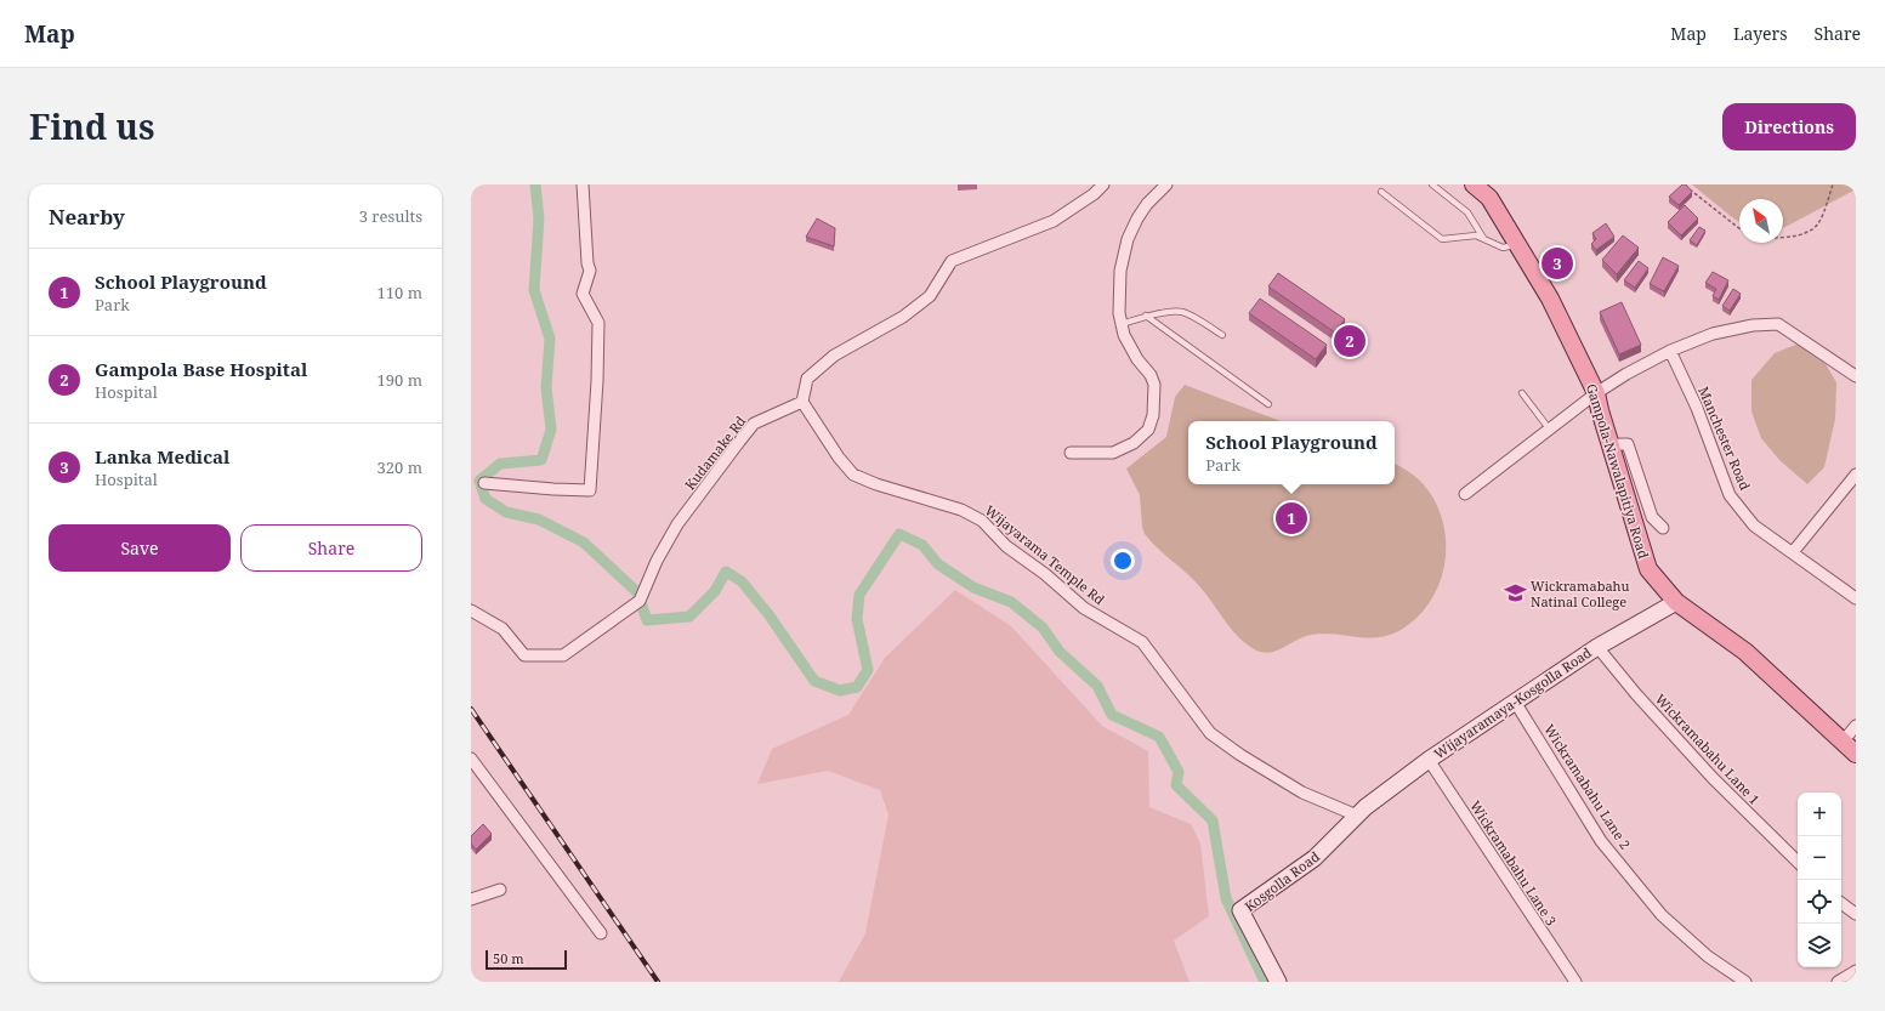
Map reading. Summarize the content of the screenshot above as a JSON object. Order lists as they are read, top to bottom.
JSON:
{
  "streets": {
    "main road": ["Gampola-Nawalapitiya Road"],
    "street": [
      "Manchester Road",
      "Kudamake Rd",
      "Wijayarama Temple Rd",
      "Wijayaramaya-Kosgolla Road",
      "Wickramabahu Lane 1",
      "Wickramabahu Lane 2",
      "Wickramabahu Lane 3",
      "Kosgolla Road"
    ]
  },
  "crossings": [
    ["Kudamake Rd", "Wijayarama Temple Rd"],
    ["Gampola-Nawalapitiya Road", "Wijayaramaya-Kosgolla Road"],
    ["Wijayarama Temple Rd", "Wijayaramaya-Kosgolla Road"],
    ["Wijayarama Temple Rd", "Kosgolla Road"],
    ["Wijayaramaya-Kosgolla Road", "Wickramabahu Lane 1"],
    ["Wijayaramaya-Kosgolla Road", "Wickramabahu Lane 2"],
    ["Wijayaramaya-Kosgolla Road", "Wickramabahu Lane 3"],
    ["Wijayaramaya-Kosgolla Road", "Kosgolla Road"]
  ],
  "places": {
    "school or university": ["Wickramabahu Natinal College"]
  },
  "scale_bar": "50 m",
  "north": "top left",
  "page": {
    "header": "Map",
    "nav": ["Map", "Layers", "Share"],
    "title": "Find us",
    "buttons": [
      "Directions",
      ["Save", "Share"]
    ],
    "heading": ["Nearby", "3 results"],
    "pins": ["3", "2", "1"],
    "list": [
      {
        "mark": "1",
        "name": "School Playground",
        "note": "Park",
        "value": "110 m"
      },
      {
        "mark": "2",
        "name": "Gampola Base Hospital",
        "note": "Hospital",
        "value": "190 m"
      },
      {
        "mark": "3",
        "name": "Lanka Medical",
        "note": "Hospital",
        "value": "320 m"
      }
    ],
    "popup": ["School Playground", "Park"],
    "map_buttons": ["+", "−"],
    "scale": "50 m"
  }
}
